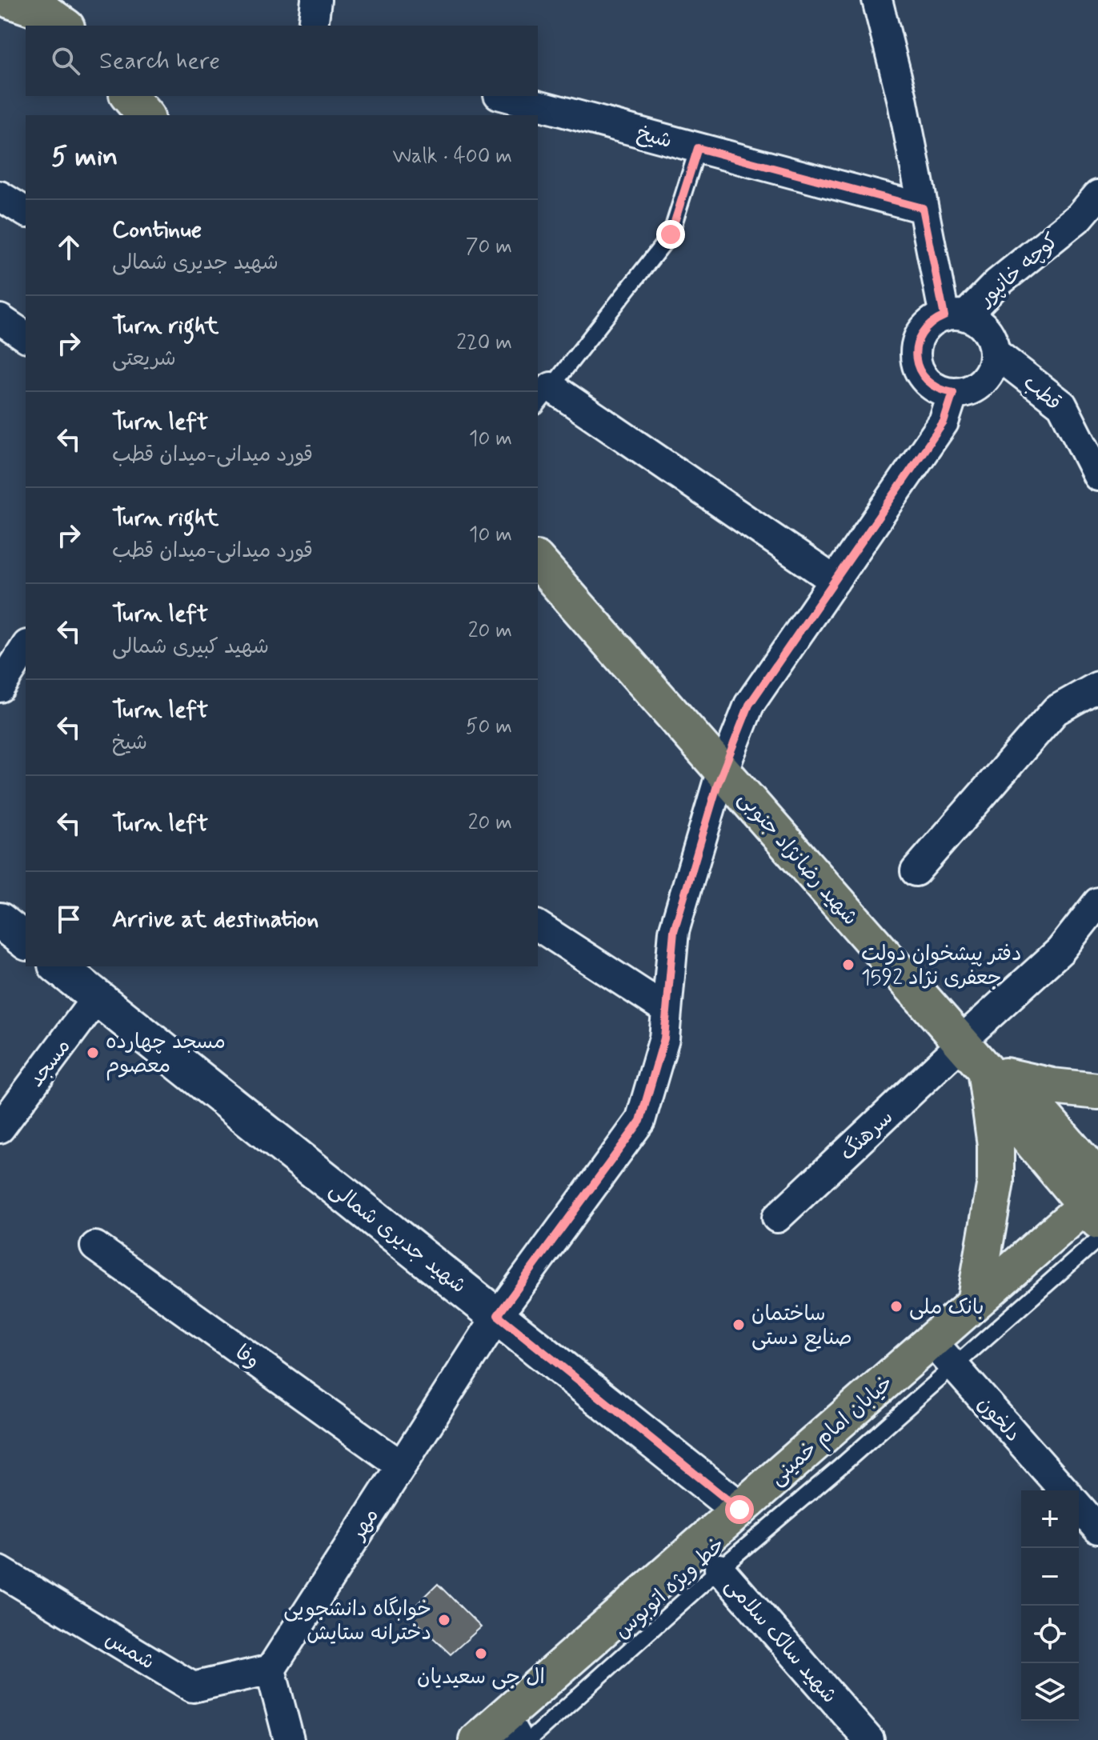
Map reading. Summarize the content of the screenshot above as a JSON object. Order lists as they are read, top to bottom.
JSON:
{
  "streets": {
    "main road": ["شهید رضانژاد جنوبی", "شهید جدیری شمالی", "خیابان امام خمینی"],
    "street": [
      "شیخ",
      "کوچه خانپور",
      "قطب",
      "مسجد",
      "سرهنگ",
      "وفا",
      "دلخون",
      "مهر",
      "شهید سالک سلامی",
      "شمس"
    ],
    "lane": ["خط ویژه اتوبوس"]
  },
  "crossings": [
    ["کوچه خانپور", "قطب"],
    ["کوچه خانپور", "مهر"],
    ["قطب", "مهر"],
    ["شهید رضانژاد جنوبی", "خیابان امام خمینی"],
    ["مسجد", "شهید جدیری شمالی"],
    ["شهید جدیری شمالی", "خیابان امام خمینی"],
    ["شهید جدیری شمالی", "مهر"],
    ["وفا", "مهر"],
    ["دلخون", "خیابان امام خمینی"],
    ["مهر", "شمس"],
    ["خط ویژه اتوبوس", "شهید سالک سلامی"]
  ],
  "places": [
    "دفتر پیشخوان دولت 1592 جعفری نژاد",
    "مسجد چهارده معصوم",
    "بانک ملی",
    "ساختمان صنایع دستی",
    "خوابگاه دانشجویی دخترانه ستایش",
    "ال جی سعیدیان"
  ],
  "page": {
    "search": "Search here",
    "heading": ["5 min", "Walk · 400 m"],
    "list": [
      ["Continue", "شهید جدیری شمالی", "70 m"],
      ["Turn right", "شریعتی", "220 m"],
      ["Turn left", "قورد میدانی-میدان قطب", "10 m"],
      ["Turn right", "قورد میدانی-میدان قطب", "10 m"],
      ["Turn left", "شهید کبیری شمالی", "20 m"],
      ["Turn left", "شیخ", "50 m"],
      ["Turn left", "20 m"],
      "Arrive at destination"
    ],
    "map_buttons": ["+", "−"]
  }
}
